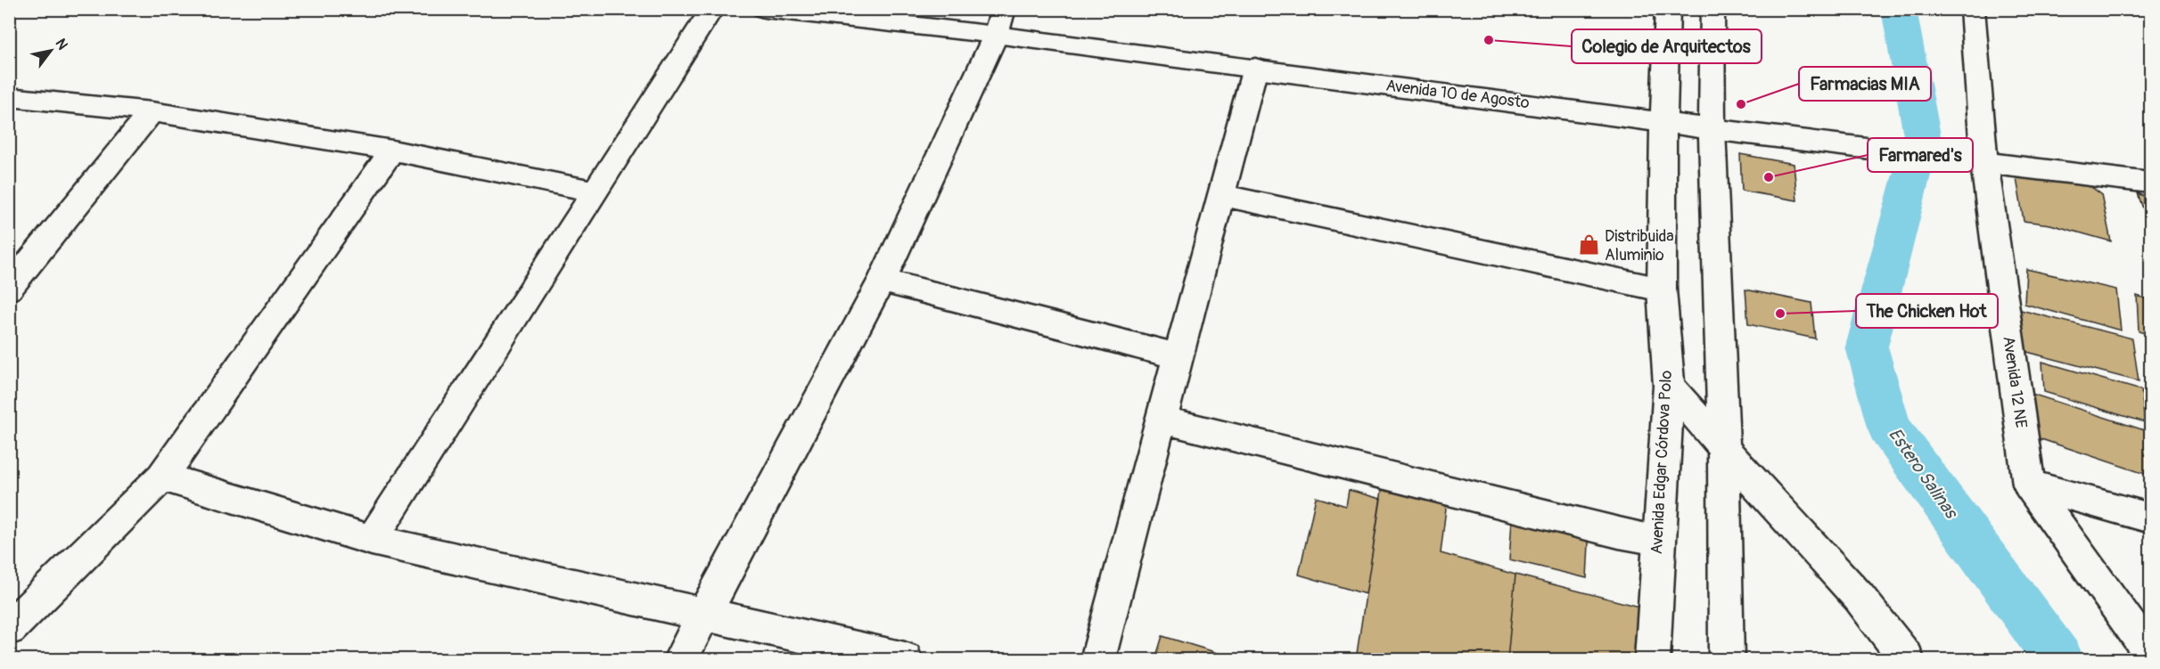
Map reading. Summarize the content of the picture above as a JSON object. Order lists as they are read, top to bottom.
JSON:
{
  "streets": {
    "street": ["Avenida 10 de Agosto", "Avenida 12 NE", "Avenida Edgar Córdova Polo"]
  },
  "crossings": [
    ["Avenida 10 de Agosto", "Avenida 12 NE"],
    ["Avenida 10 de Agosto", "Avenida Edgar Córdova Polo"]
  ],
  "water": ["Estero Salinas"],
  "places": {
    "other": [
      "Colegio de Arquitectos",
      "Farmacias MIA",
      "Farmared's",
      "The Chicken Hot"
    ],
    "shop": ["Distribuida Aluminio"]
  },
  "north": "top right"
}
